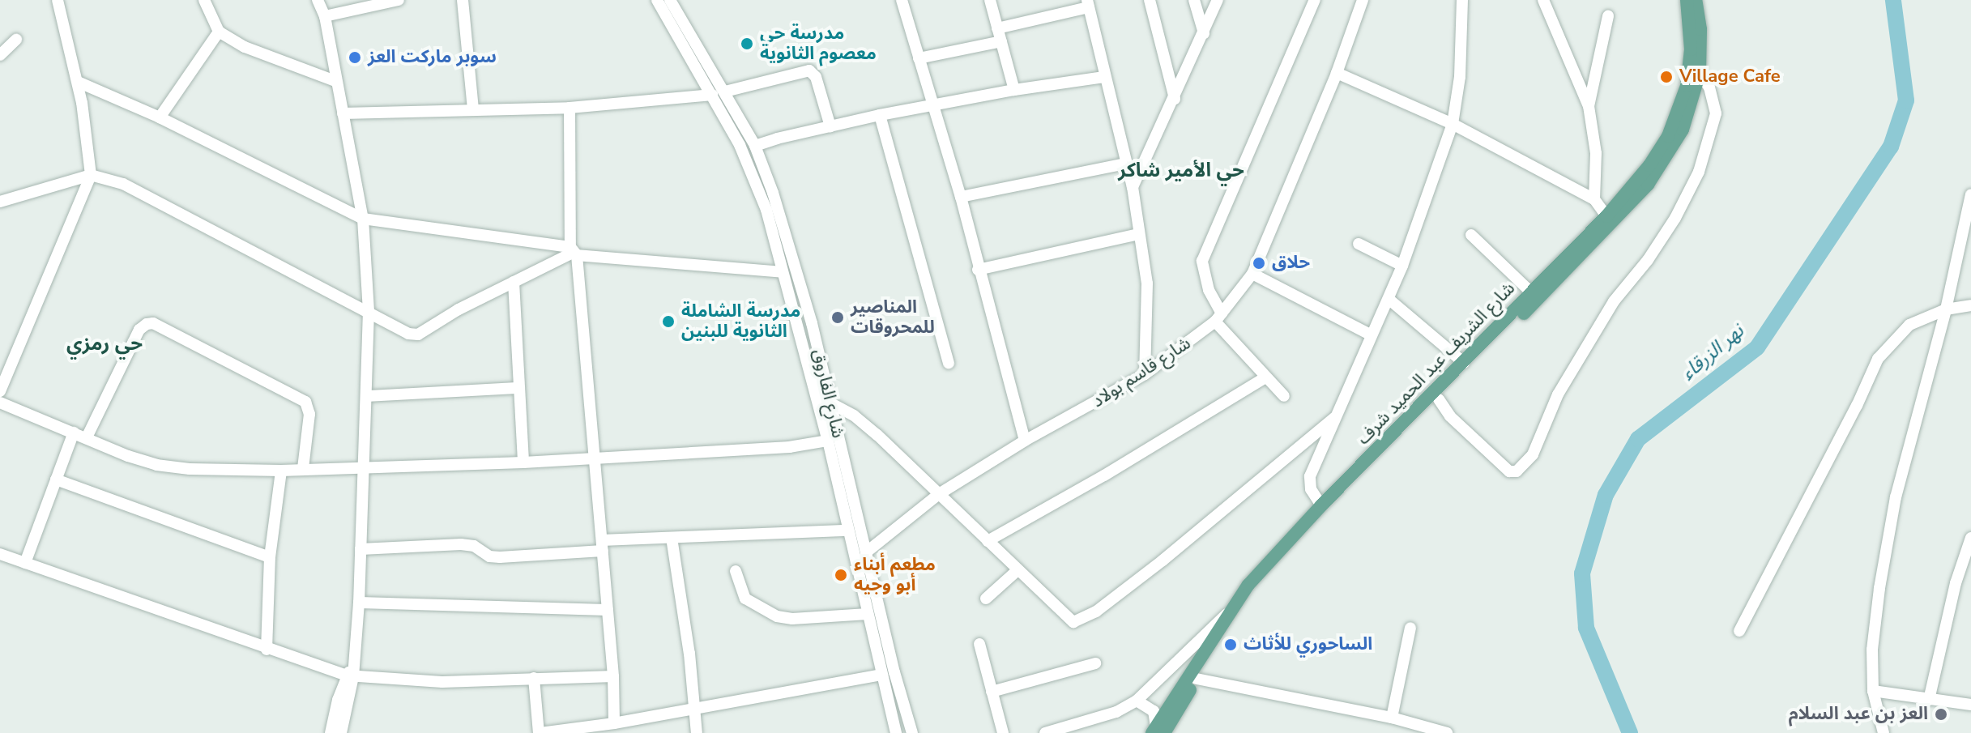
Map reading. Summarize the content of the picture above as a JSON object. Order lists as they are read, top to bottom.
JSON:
{
  "streets": {
    "main road": ["شارع الشريف عبد الحميد شرف"],
    "street": ["شارع قاسم بولاد", "شارع الفاروق"]
  },
  "crossings": [
    ["شارع قاسم بولاد", "شارع الفاروق"]
  ],
  "districts": ["حي الأمير شاكر", "حي رمزي"],
  "water": ["نهر الزرقاء"],
  "places": [
    "مدرسة حي معصوم الثانوية",
    "سوبر ماركت العز",
    "Village Cafe",
    "حلاق",
    "المناصير للمحروقات",
    "مدرسة الشاملة الثانوية للبنين",
    "مطعم أبناء أبو وجيه",
    "الساحوري للأثاث",
    "العز بن عبد السلام"
  ]
}
